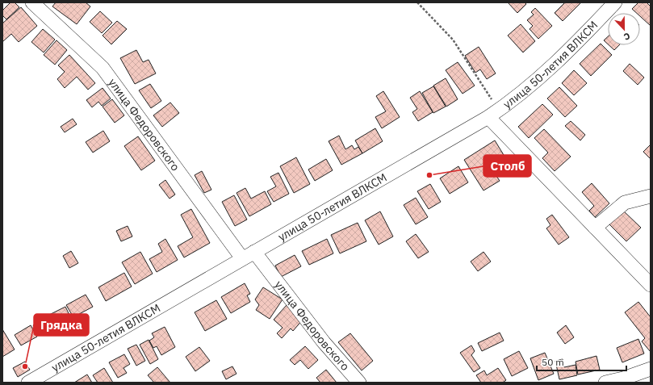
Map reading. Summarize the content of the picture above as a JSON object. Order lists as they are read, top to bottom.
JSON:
{
  "streets": {
    "street": ["улица 50-летия ВЛКСМ", "улица Федоровского"]
  },
  "crossings": [
    ["улица 50-летия ВЛКСМ", "улица Федоровского"]
  ],
  "places": ["Столб", "Грядка"],
  "scale_bar": "50 m",
  "north": "bottom"
}
